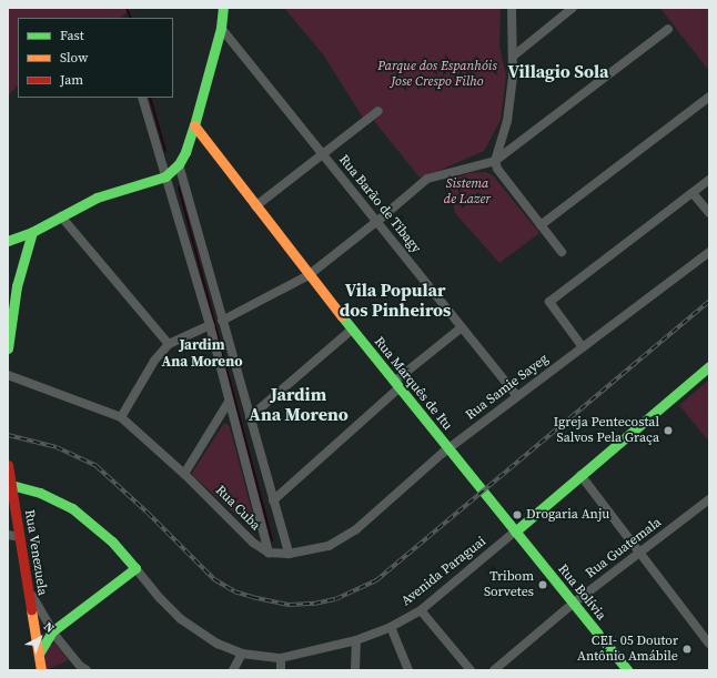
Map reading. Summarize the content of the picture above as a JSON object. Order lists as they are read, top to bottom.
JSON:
{
  "streets": {
    "main road": [
      "Rua Marquês de Itu",
      "Rua Venezuela",
      "Avenida Paraguai",
      "Rua Bolívia"
    ],
    "street": [
      "Rua Barão de Tibagy",
      "Rua Samie Sayeg",
      "Rua Cuba",
      "Rua Guatemala"
    ]
  },
  "crossings": [
    ["Rua Barão de Tibagy", "Rua Samie Sayeg"],
    ["Rua Marquês de Itu", "Rua Samie Sayeg"],
    ["Rua Marquês de Itu", "Avenida Paraguai"],
    ["Rua Marquês de Itu", "Rua Bolívia"],
    ["Rua Guatemala", "Rua Bolívia"],
    ["Rua Venezuela", "Avenida Paraguai"],
    ["Avenida Paraguai", "Rua Bolívia"]
  ],
  "districts": [
    "Villagio Sola",
    "Vila Popular dos Pinheiros",
    "Jardim Ana Moreno",
    "Jardim Ana Moreno"
  ],
  "parks": ["Parque dos Espanhóis Jose Crespo Filho", "Sistema de Lazer"],
  "places": [
    "Igreja Pentecostal Salvos Pela Graça",
    "Drogaria Anju",
    "Tribom Sorvetes",
    "CEI- 05 Doutor Antônio Amábile"
  ],
  "legend": ["Fast", "Slow", "Jam"],
  "north": "top right"
}
